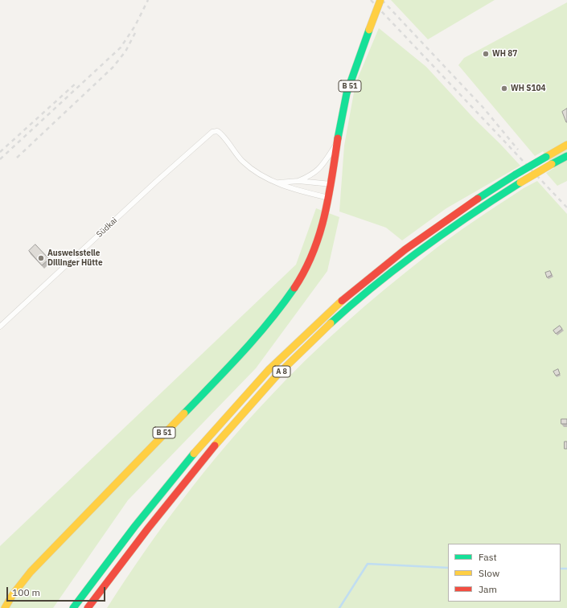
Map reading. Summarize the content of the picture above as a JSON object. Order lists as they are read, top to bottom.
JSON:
{
  "streets": {
    "main road": ["B 51", "A 8"],
    "street": ["Südkai"]
  },
  "places": ["WH 87", "WH S104", "Ausweisstelle Dillinger Hütte"],
  "legend": ["Fast", "Slow", "Jam"],
  "scale_bar": "100 m"
}
